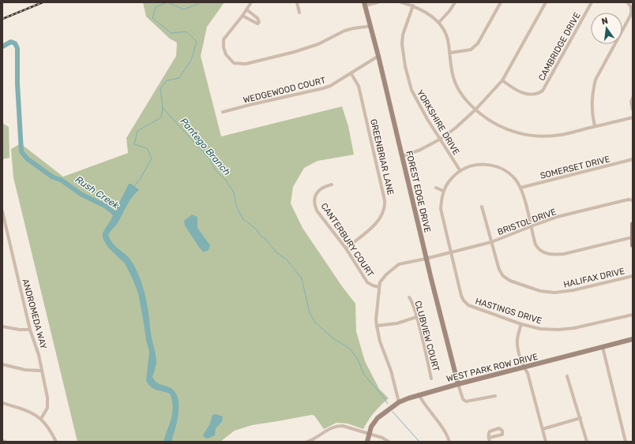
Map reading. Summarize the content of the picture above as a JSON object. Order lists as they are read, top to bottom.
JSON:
{
  "streets": {
    "street": [
      "CAMBRIDGE DRIVE",
      "WEDGEWOOD COURT",
      "YORKSHIRE DRIVE",
      "GREENBRIAR LANE",
      "SOMERSET DRIVE",
      "FOREST EDGE DRIVE",
      "BRISTOL DRIVE",
      "CANTERBURY COURT",
      "HALIFAX DRIVE",
      "HASTINGS DRIVE",
      "ANDROMEDA WAY",
      "CLUBVIEW COURT",
      "WEST PARK ROW DRIVE"
    ]
  },
  "crossings": [
    ["WEDGEWOOD COURT", "GREENBRIAR LANE"],
    ["WEDGEWOOD COURT", "FOREST EDGE DRIVE"],
    ["YORKSHIRE DRIVE", "SOMERSET DRIVE"],
    ["YORKSHIRE DRIVE", "BRISTOL DRIVE"],
    ["YORKSHIRE DRIVE", "HALIFAX DRIVE"],
    ["YORKSHIRE DRIVE", "HASTINGS DRIVE"],
    ["GREENBRIAR LANE", "CANTERBURY COURT"],
    ["SOMERSET DRIVE", "BRISTOL DRIVE"],
    ["SOMERSET DRIVE", "HALIFAX DRIVE"],
    ["SOMERSET DRIVE", "HASTINGS DRIVE"],
    ["FOREST EDGE DRIVE", "BRISTOL DRIVE"],
    ["FOREST EDGE DRIVE", "WEST PARK ROW DRIVE"],
    ["BRISTOL DRIVE", "CANTERBURY COURT"],
    ["BRISTOL DRIVE", "HALIFAX DRIVE"],
    ["BRISTOL DRIVE", "HASTINGS DRIVE"],
    ["HALIFAX DRIVE", "HASTINGS DRIVE"]
  ],
  "water": ["Pantego Branch", "Rush Creek"],
  "north": "top"
}
